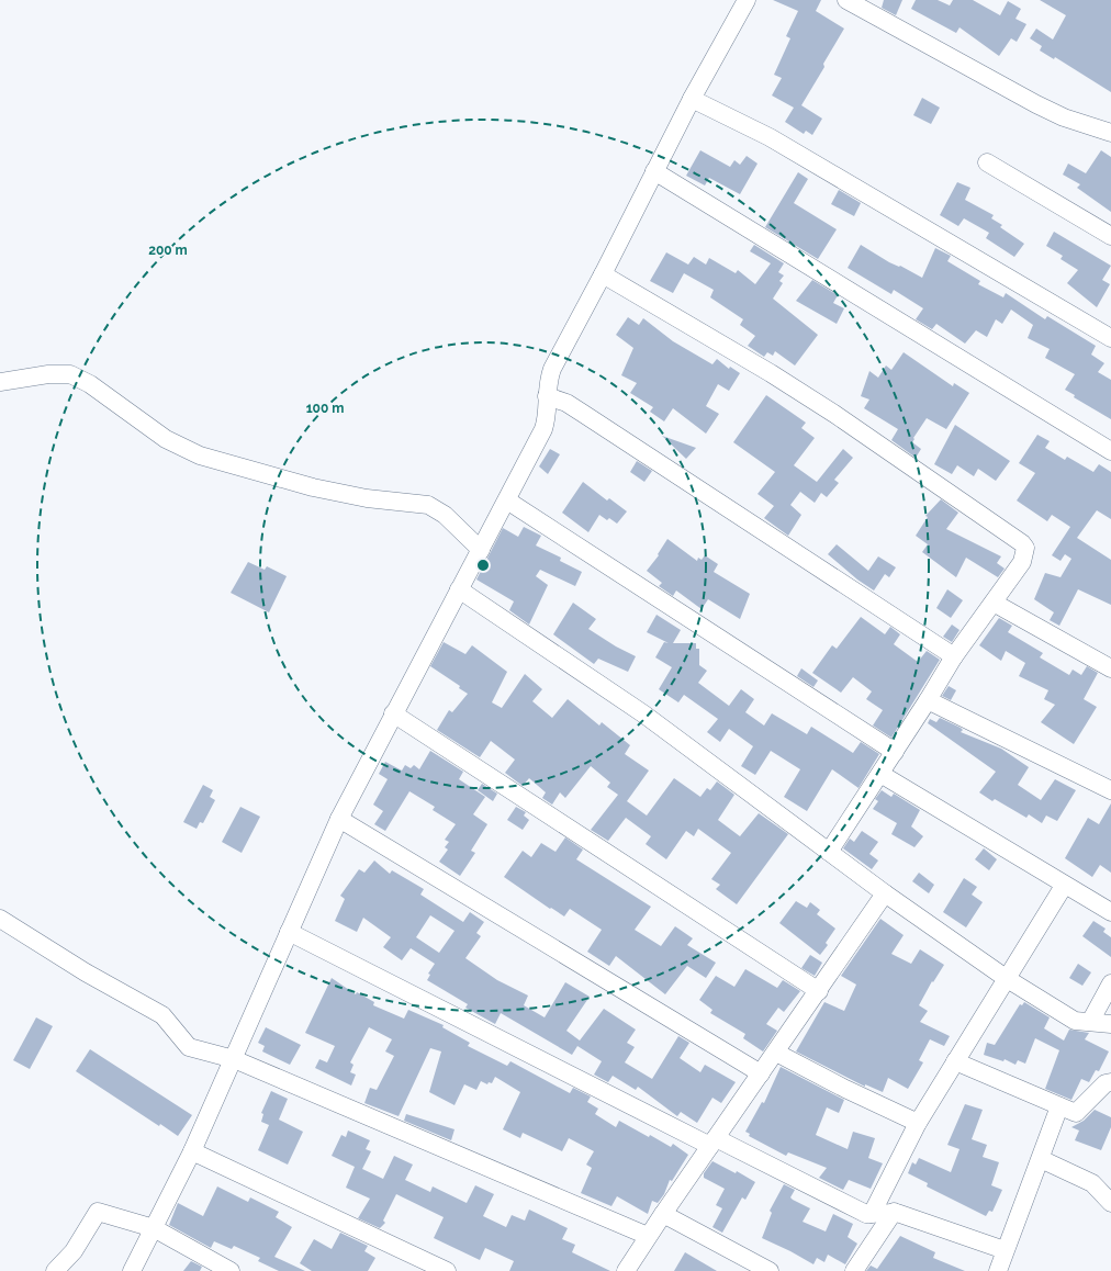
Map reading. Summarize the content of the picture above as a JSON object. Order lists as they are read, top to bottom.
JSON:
{
  "rings": ["200 m", "100 m"]
}
